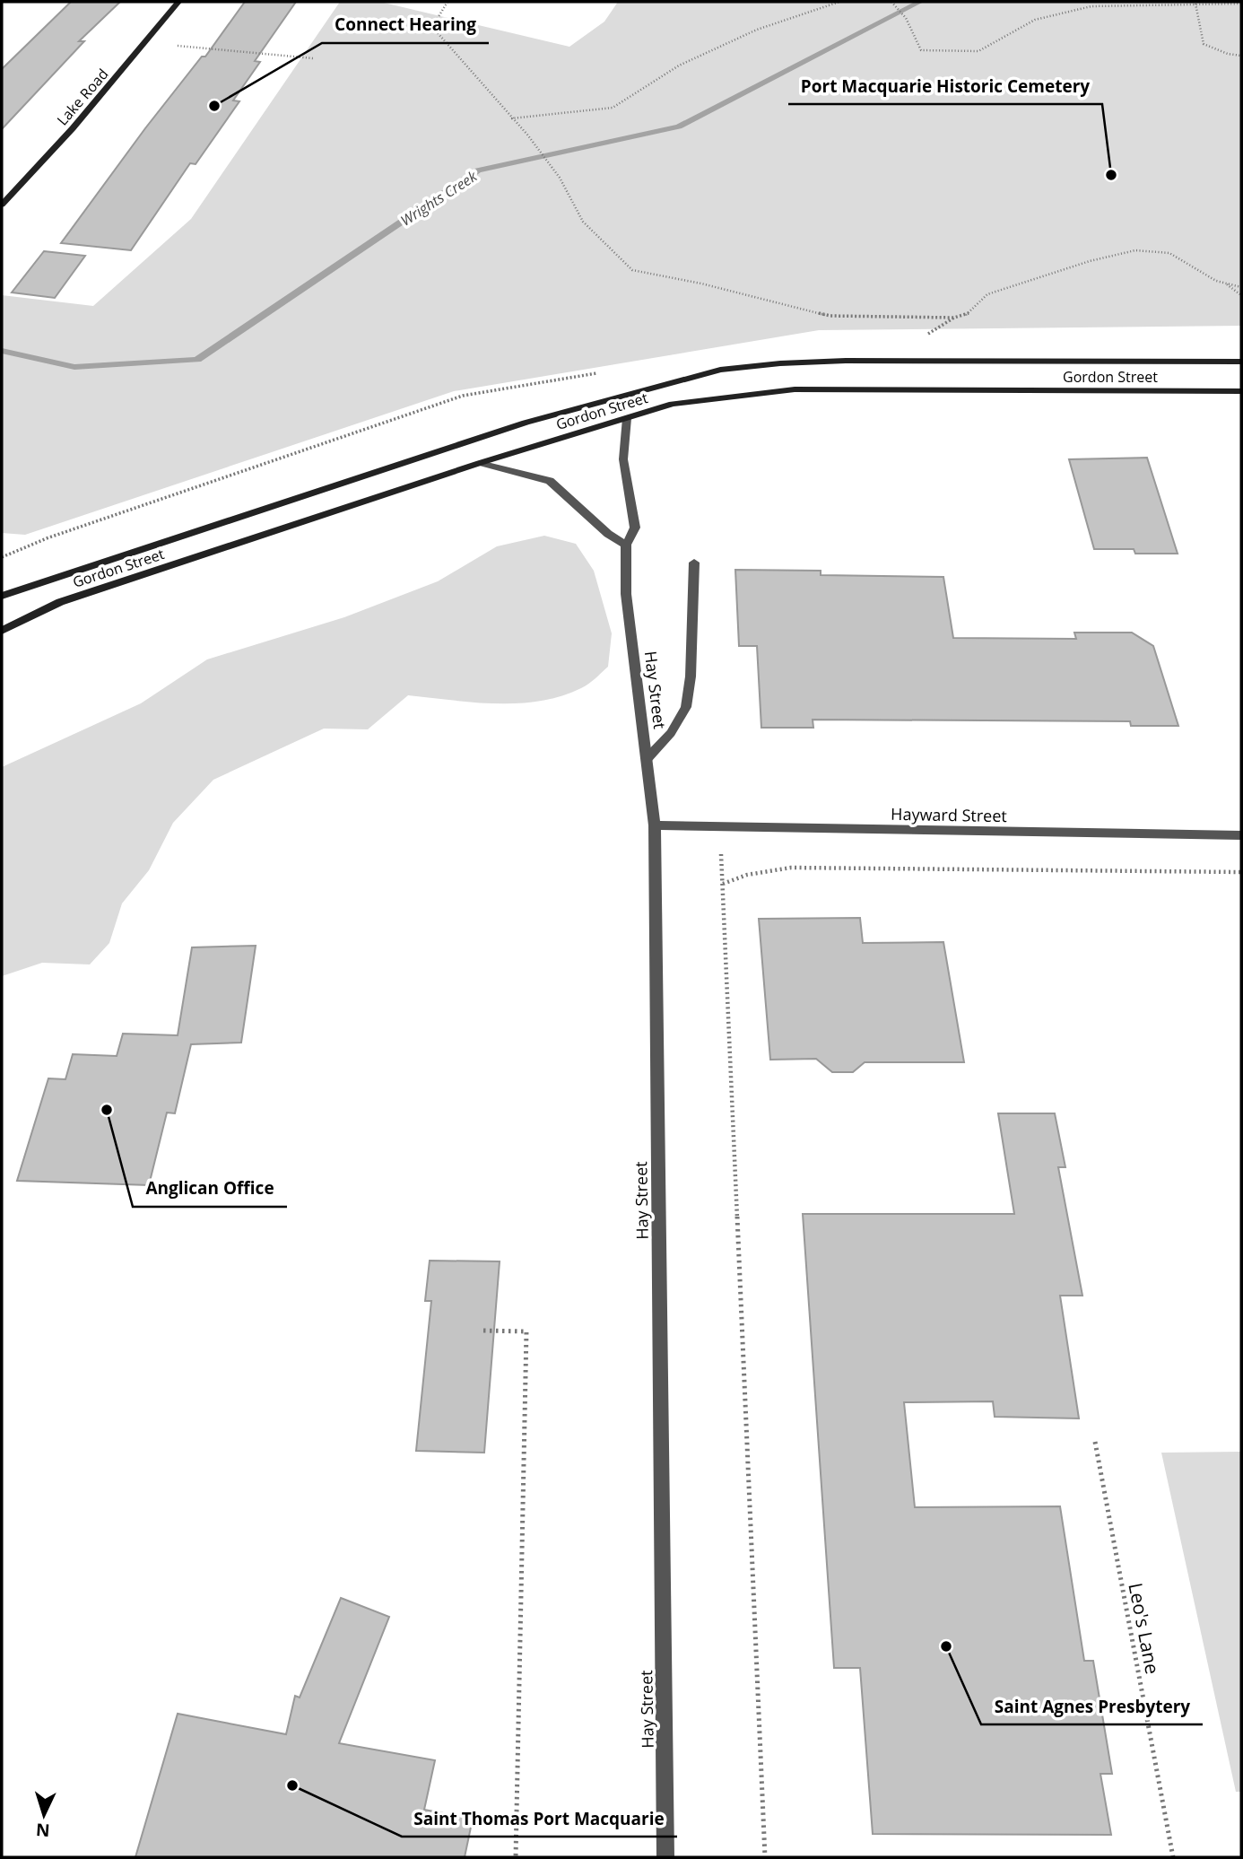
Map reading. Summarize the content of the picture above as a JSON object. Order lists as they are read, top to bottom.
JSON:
{
  "streets": {
    "main road": ["Lake Road", "Gordon Street"],
    "street": ["Hay Street", "Hayward Street"],
    "path": ["Leo's Lane"]
  },
  "crossings": [
    ["Gordon Street", "Hay Street"],
    ["Hay Street", "Hayward Street"]
  ],
  "water": ["Wrights Creek"],
  "places": [
    "Connect Hearing",
    "Port Macquarie Historic Cemetery",
    "Anglican Office",
    "Saint Agnes Presbytery",
    "Saint Thomas Port Macquarie"
  ],
  "north": "bottom"
}
